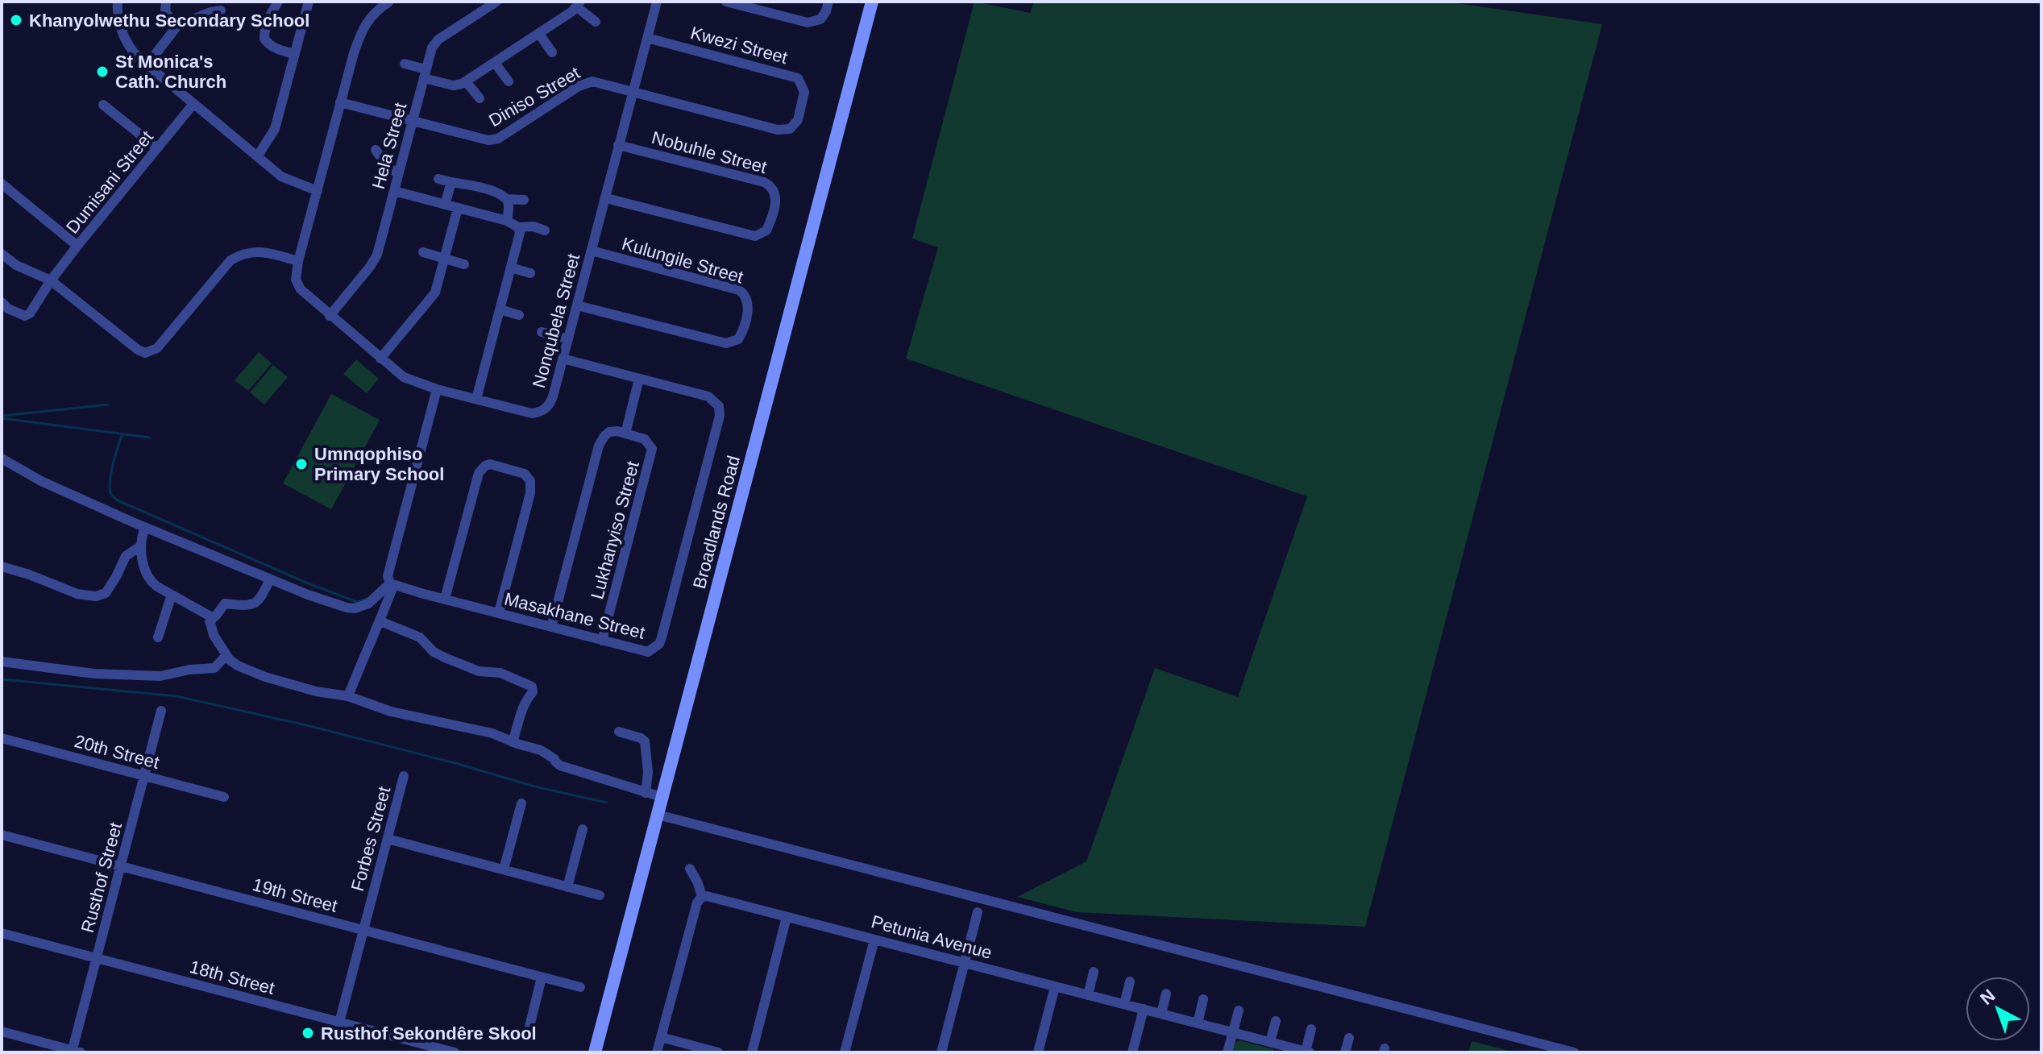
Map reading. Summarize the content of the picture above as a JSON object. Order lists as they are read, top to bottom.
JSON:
{
  "streets": {
    "main road": ["Broadlands Road"],
    "street": [
      "Kwezi Street",
      "Diniso Street",
      "Hela Street",
      "Nobuhle Street",
      "Dumisani Street",
      "Kulungile Street",
      "Nonqubela Street",
      "Lukhanyiso Street",
      "Masakhane Street",
      "20th Street",
      "Forbes Street",
      "Rusthof Street",
      "19th Street",
      "Petunia Avenue",
      "18th Street"
    ]
  },
  "crossings": [
    ["Kwezi Street", "Diniso Street"],
    ["Kwezi Street", "Nonqubela Street"],
    ["Diniso Street", "Hela Street"],
    ["Diniso Street", "Nonqubela Street"],
    ["Hela Street", "Nonqubela Street"],
    ["Nobuhle Street", "Nonqubela Street"],
    ["Kulungile Street", "Nonqubela Street"],
    ["Nonqubela Street", "Masakhane Street"],
    ["Lukhanyiso Street", "Masakhane Street"],
    ["20th Street", "Rusthof Street"],
    ["Forbes Street", "19th Street"],
    ["Forbes Street", "18th Street"],
    ["Rusthof Street", "19th Street"],
    ["Rusthof Street", "18th Street"]
  ],
  "places": [
    "Khanyolwethu Secondary School",
    "St Monica's Cath. Church",
    "Umnqophiso Primary School",
    "Rusthof Sekondêre Skool"
  ],
  "north": "top left"
}
